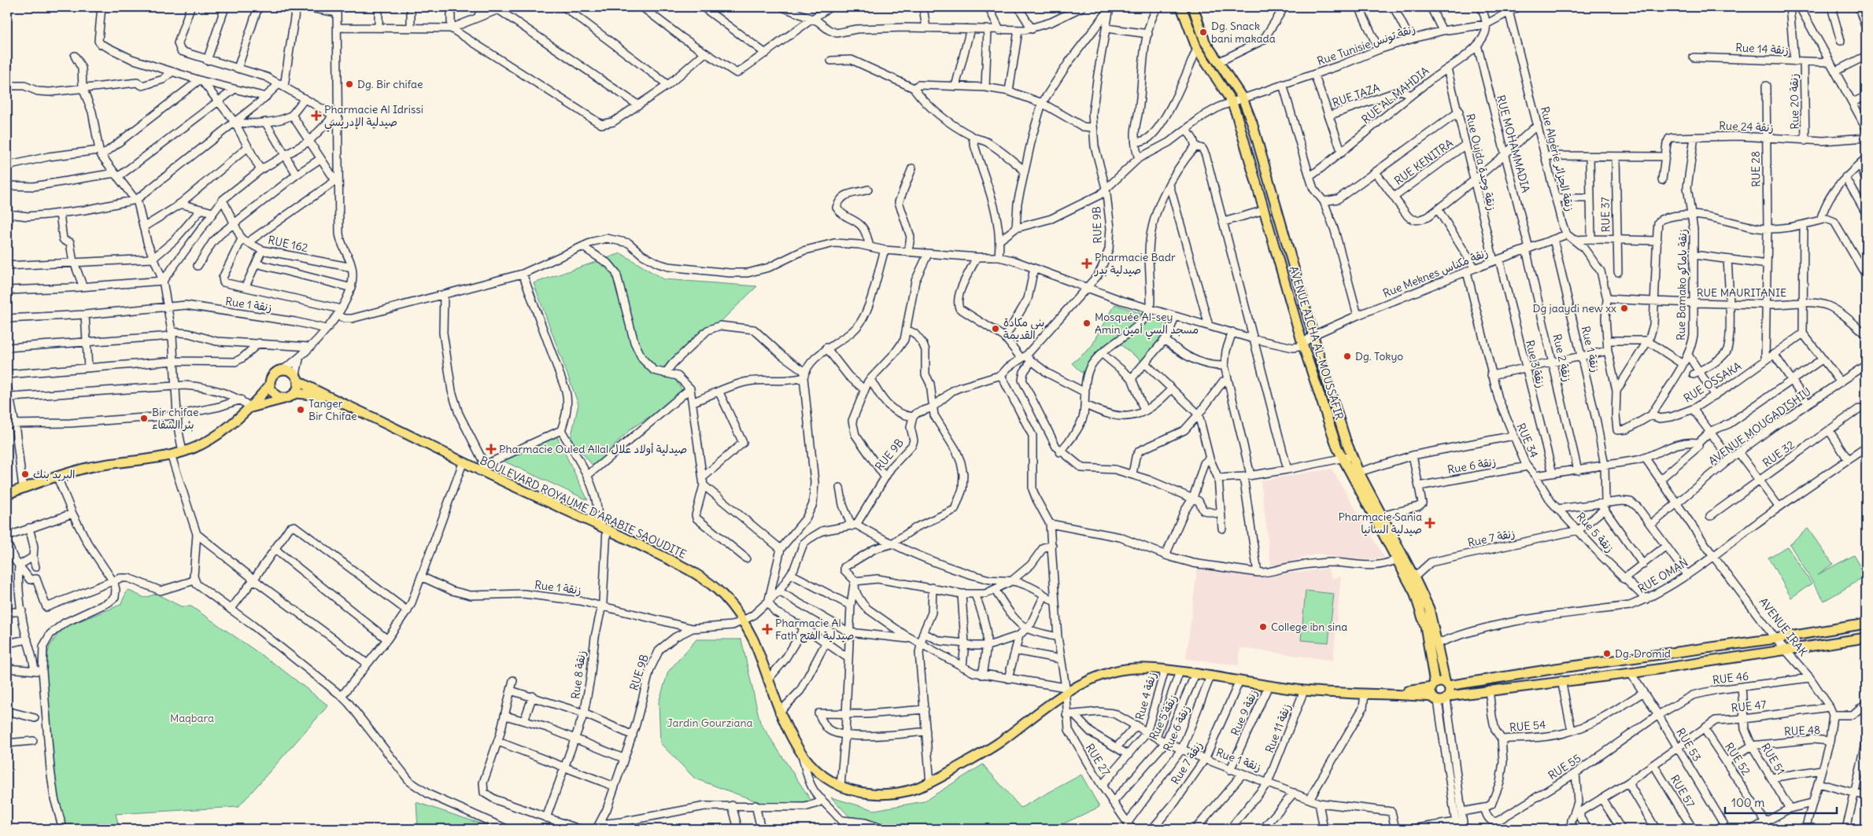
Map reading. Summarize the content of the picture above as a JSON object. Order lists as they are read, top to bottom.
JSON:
{
  "streets": {
    "main road": ["AVENUE AICHA AL-MOUSSAFIR", "BOULEVARD ROYAUME D'ARABIE SAOUDITE"],
    "street": [
      "Rue Tunisie زنقة تونس",
      "Rue 14 زنقة",
      "RUE TAZA",
      "RUE AL MAHDIA",
      "Rue 20 زنقة",
      "Rue 24 زنقة",
      "RUE MOHAMMADIA",
      "Rue Algérie زنقة الجزائر",
      "RUE KENITRA",
      "Rue Oujda زنقة وجدة",
      "RUE 28",
      "RUE 37",
      "RUE 9B",
      "RUE 162",
      "Rue Meknes زنقة مكناس",
      "Rue Bamako زنقة باماكو",
      "RUE MAURITANIE",
      "Rue 1 زنقة",
      "Rue 2 زنقة",
      "Rue 3 زنقة",
      "RUE OSSAKA",
      "AVENUE MOUGADISHIU",
      "RUE 34",
      "RUE 32",
      "Rue 6 زنقة",
      "Rue 5 زنقة",
      "Rue 7 زنقة",
      "RUE OMAN",
      "AVENUE IRAK",
      "Rue 8 زنقة",
      "RUE 46",
      "Rue 4 زنقة",
      "RUE 47",
      "Rue 9 زنقة",
      "RUE 54",
      "Rue 11 زنقة",
      "RUE 48",
      "RUE 53",
      "RUE 52",
      "RUE 51",
      "RUE 27",
      "RUE 55",
      "RUE 57"
    ]
  },
  "crossings": [
    ["Rue Tunisie زنقة تونس", "RUE AL MAHDIA"],
    ["Rue Tunisie زنقة تونس", "Rue Algérie زنقة الجزائر"],
    ["Rue Tunisie زنقة تونس", "RUE 9B"],
    ["Rue Tunisie زنقة تونس", "AVENUE AICHA AL-MOUSSAFIR"],
    ["Rue 14 زنقة", "Rue 20 زنقة"],
    ["RUE TAZA", "RUE AL MAHDIA"],
    ["RUE AL MAHDIA", "RUE MOHAMMADIA"],
    ["RUE AL MAHDIA", "Rue Oujda زنقة وجدة"],
    ["Rue 20 زنقة", "Rue 24 زنقة"],
    ["Rue 24 زنقة", "RUE 28"],
    ["RUE MOHAMMADIA", "Rue Meknes زنقة مكناس"],
    ["RUE MOHAMMADIA", "Rue 2 زنقة"],
    ["Rue Algérie زنقة الجزائر", "Rue Meknes زنقة مكناس"],
    ["Rue Algérie زنقة الجزائر", "Rue Bamako زنقة باماكو"],
    ["Rue Algérie زنقة الجزائر", "RUE MAURITANIE"],
    ["Rue Algérie زنقة الجزائر", "RUE OSSAKA"],
    ["RUE KENITRA", "Rue Oujda زنقة وجدة"],
    ["Rue Oujda زنقة وجدة", "Rue Meknes زنقة مكناس"],
    ["Rue Oujda زنقة وجدة", "Rue 3 زنقة"],
    ["RUE 28", "RUE MAURITANIE"],
    ["RUE 28", "RUE OSSAKA"],
    ["RUE 9B", "Rue 1 زنقة"],
    ["RUE 9B", "BOULEVARD ROYAUME D'ARABIE SAOUDITE"],
    ["Rue Meknes زنقة مكناس", "Rue 1 زنقة"],
    ["Rue Meknes زنقة مكناس", "AVENUE AICHA AL-MOUSSAFIR"],
    ["Rue Meknes زنقة مكناس", "Rue 2 زنقة"],
    ["Rue Meknes زنقة مكناس", "Rue 3 زنقة"],
    ["Rue Meknes زنقة مكناس", "RUE 34"],
    ["Rue Bamako زنقة باماكو", "RUE MAURITANIE"],
    ["Rue Bamako زنقة باماكو", "RUE OSSAKA"],
    ["Rue 1 زنقة", "Rue 6 زنقة"],
    ["Rue 1 زنقة", "Rue 5 زنقة"],
    ["Rue 1 زنقة", "Rue 7 زنقة"],
    ["Rue 1 زنقة", "Rue 8 زنقة"],
    ["Rue 1 زنقة", "Rue 4 زنقة"],
    ["Rue 1 زنقة", "Rue 9 زنقة"],
    ["Rue 1 زنقة", "Rue 11 زنقة"],
    ["Rue 1 زنقة", "RUE 27"],
    ["AVENUE AICHA AL-MOUSSAFIR", "BOULEVARD ROYAUME D'ARABIE SAOUDITE"],
    ["AVENUE AICHA AL-MOUSSAFIR", "Rue 7 زنقة"],
    ["AVENUE AICHA AL-MOUSSAFIR", "RUE OMAN"],
    ["AVENUE MOUGADISHIU", "AVENUE IRAK"],
    ["RUE 34", "Rue 6 زنقة"],
    ["RUE 34", "Rue 5 زنقة"],
    ["Rue 6 زنقة", "BOULEVARD ROYAUME D'ARABIE SAOUDITE"],
    ["Rue 6 زنقة", "RUE 27"],
    ["BOULEVARD ROYAUME D'ARABIE SAOUDITE", "Rue 5 زنقة"],
    ["BOULEVARD ROYAUME D'ARABIE SAOUDITE", "Rue 7 زنقة"],
    ["BOULEVARD ROYAUME D'ARABIE SAOUDITE", "AVENUE IRAK"],
    ["BOULEVARD ROYAUME D'ARABIE SAOUDITE", "Rue 8 زنقة"],
    ["BOULEVARD ROYAUME D'ARABIE SAOUDITE", "Rue 4 زنقة"],
    ["BOULEVARD ROYAUME D'ARABIE SAOUDITE", "Rue 9 زنقة"],
    ["BOULEVARD ROYAUME D'ARABIE SAOUDITE", "Rue 11 زنقة"],
    ["BOULEVARD ROYAUME D'ARABIE SAOUDITE", "RUE 53"],
    ["BOULEVARD ROYAUME D'ARABIE SAOUDITE", "RUE 27"],
    ["Rue 5 زنقة", "Rue 7 زنقة"],
    ["Rue 5 زنقة", "RUE OMAN"],
    ["Rue 5 زنقة", "RUE 27"],
    ["RUE OMAN", "AVENUE IRAK"],
    ["AVENUE IRAK", "RUE 46"],
    ["AVENUE IRAK", "RUE 47"],
    ["AVENUE IRAK", "RUE 48"],
    ["RUE 46", "RUE 53"],
    ["RUE 46", "RUE 51"],
    ["RUE 46", "RUE 55"],
    ["Rue 4 زنقة", "RUE 27"],
    ["RUE 47", "RUE 53"],
    ["RUE 47", "RUE 52"],
    ["RUE 47", "RUE 51"],
    ["RUE 47", "RUE 57"],
    ["RUE 54", "RUE 53"],
    ["RUE 54", "RUE 55"],
    ["RUE 48", "RUE 51"],
    ["RUE 53", "RUE 55"]
  ],
  "parks": ["Maqbara", "Jardin Gourziana"],
  "places": {
    "other": [
      "Dg. Snack bani makada",
      "Dg. Bir chifae",
      "Dg jaaydi new xx",
      "Mosquée Al-sey Amin مسجد السي أمين",
      "بني مكادة القديمة",
      "Dg. Tokyo",
      "Tanger Bir Chifae",
      "Bir chifae بئر الشفاء",
      "البريد بنك",
      "College ibn sina",
      "Dg. Dromid"
    ],
    "health": [
      "Pharmacie Al Idrissi صيدلية الإدريسي",
      "Pharmacie Badr صيدلية بدر",
      "Pharmacie Ouled Allal صيدلية أولاد علال",
      "Pharmacie Sania صيدلية السانيا",
      "Pharmacie Al Fath صيدلية الفتح"
    ]
  },
  "scale_bar": "100 m"
}
